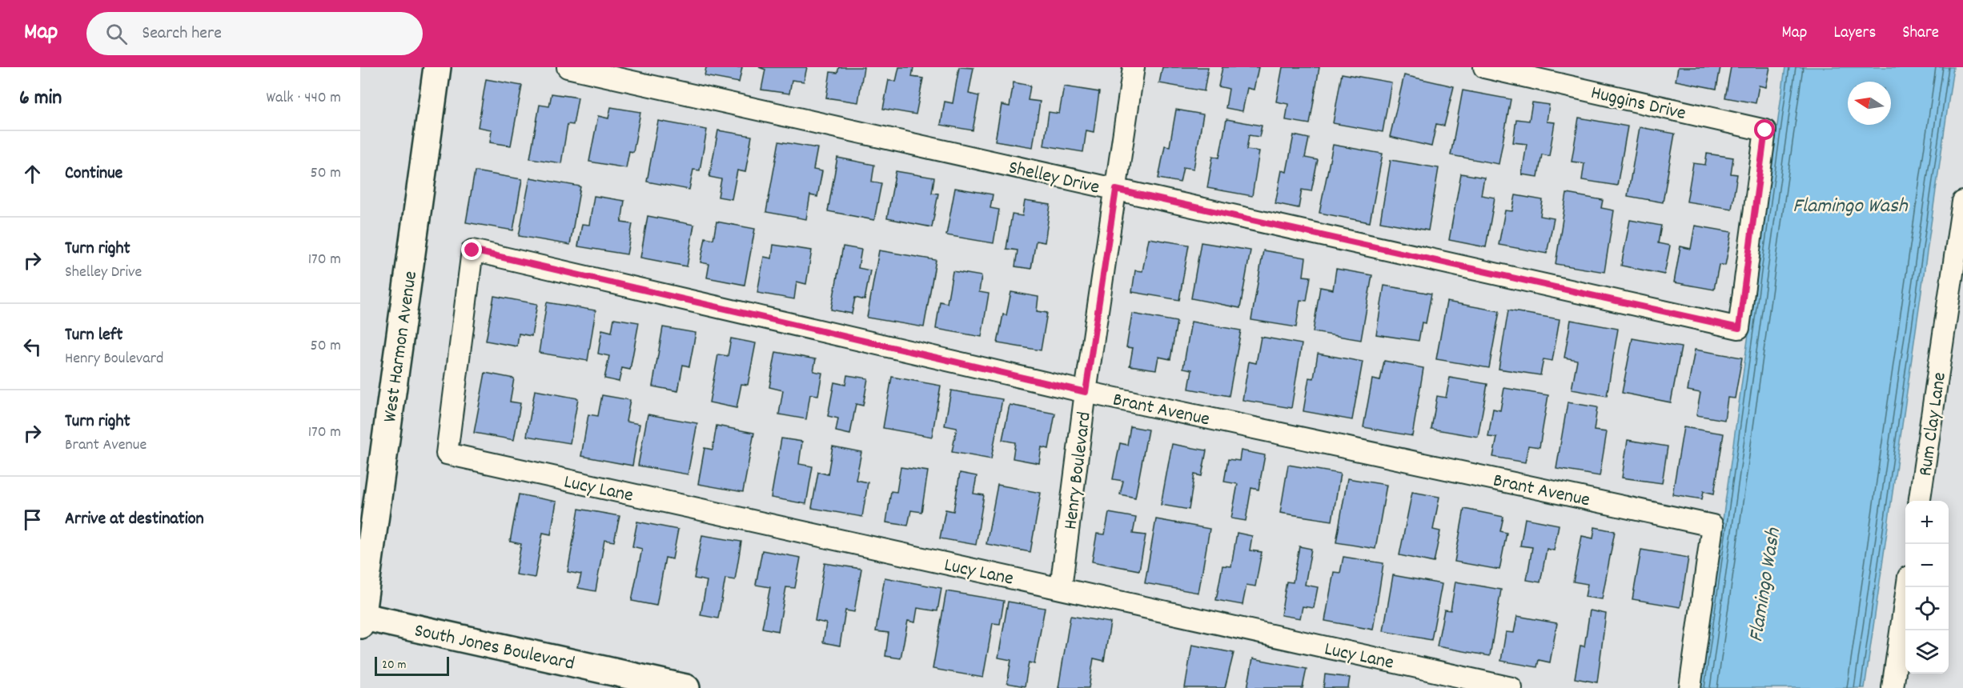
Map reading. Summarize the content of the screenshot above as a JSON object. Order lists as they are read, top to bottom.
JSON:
{
  "streets": {
    "main road": ["West Harmon Avenue", "South Jones Boulevard"],
    "street": [
      "Huggins Drive",
      "Shelley Drive",
      "Brant Avenue",
      "Rum Clay Lane",
      "Henry Boulevard",
      "Lucy Lane"
    ]
  },
  "crossings": [
    ["Huggins Drive", "Shelley Drive"],
    ["Shelley Drive", "Henry Boulevard"],
    ["West Harmon Avenue", "South Jones Boulevard"],
    ["Brant Avenue", "Henry Boulevard"],
    ["Brant Avenue", "Lucy Lane"],
    ["Henry Boulevard", "Lucy Lane"]
  ],
  "water": ["Flamingo Wash"],
  "scale_bar": "20 m",
  "north": "left",
  "page": {
    "header": "Map",
    "search": "Search here",
    "nav": ["Map", "Layers", "Share"],
    "heading": ["6 min", "Walk · 440 m"],
    "list": [
      ["Continue", "50 m"],
      ["Turn right", "Shelley Drive", "170 m"],
      ["Turn left", "Henry Boulevard", "50 m"],
      ["Turn right", "Brant Avenue", "170 m"],
      "Arrive at destination"
    ],
    "map_buttons": ["+", "−"],
    "scale": "20 m"
  }
}
